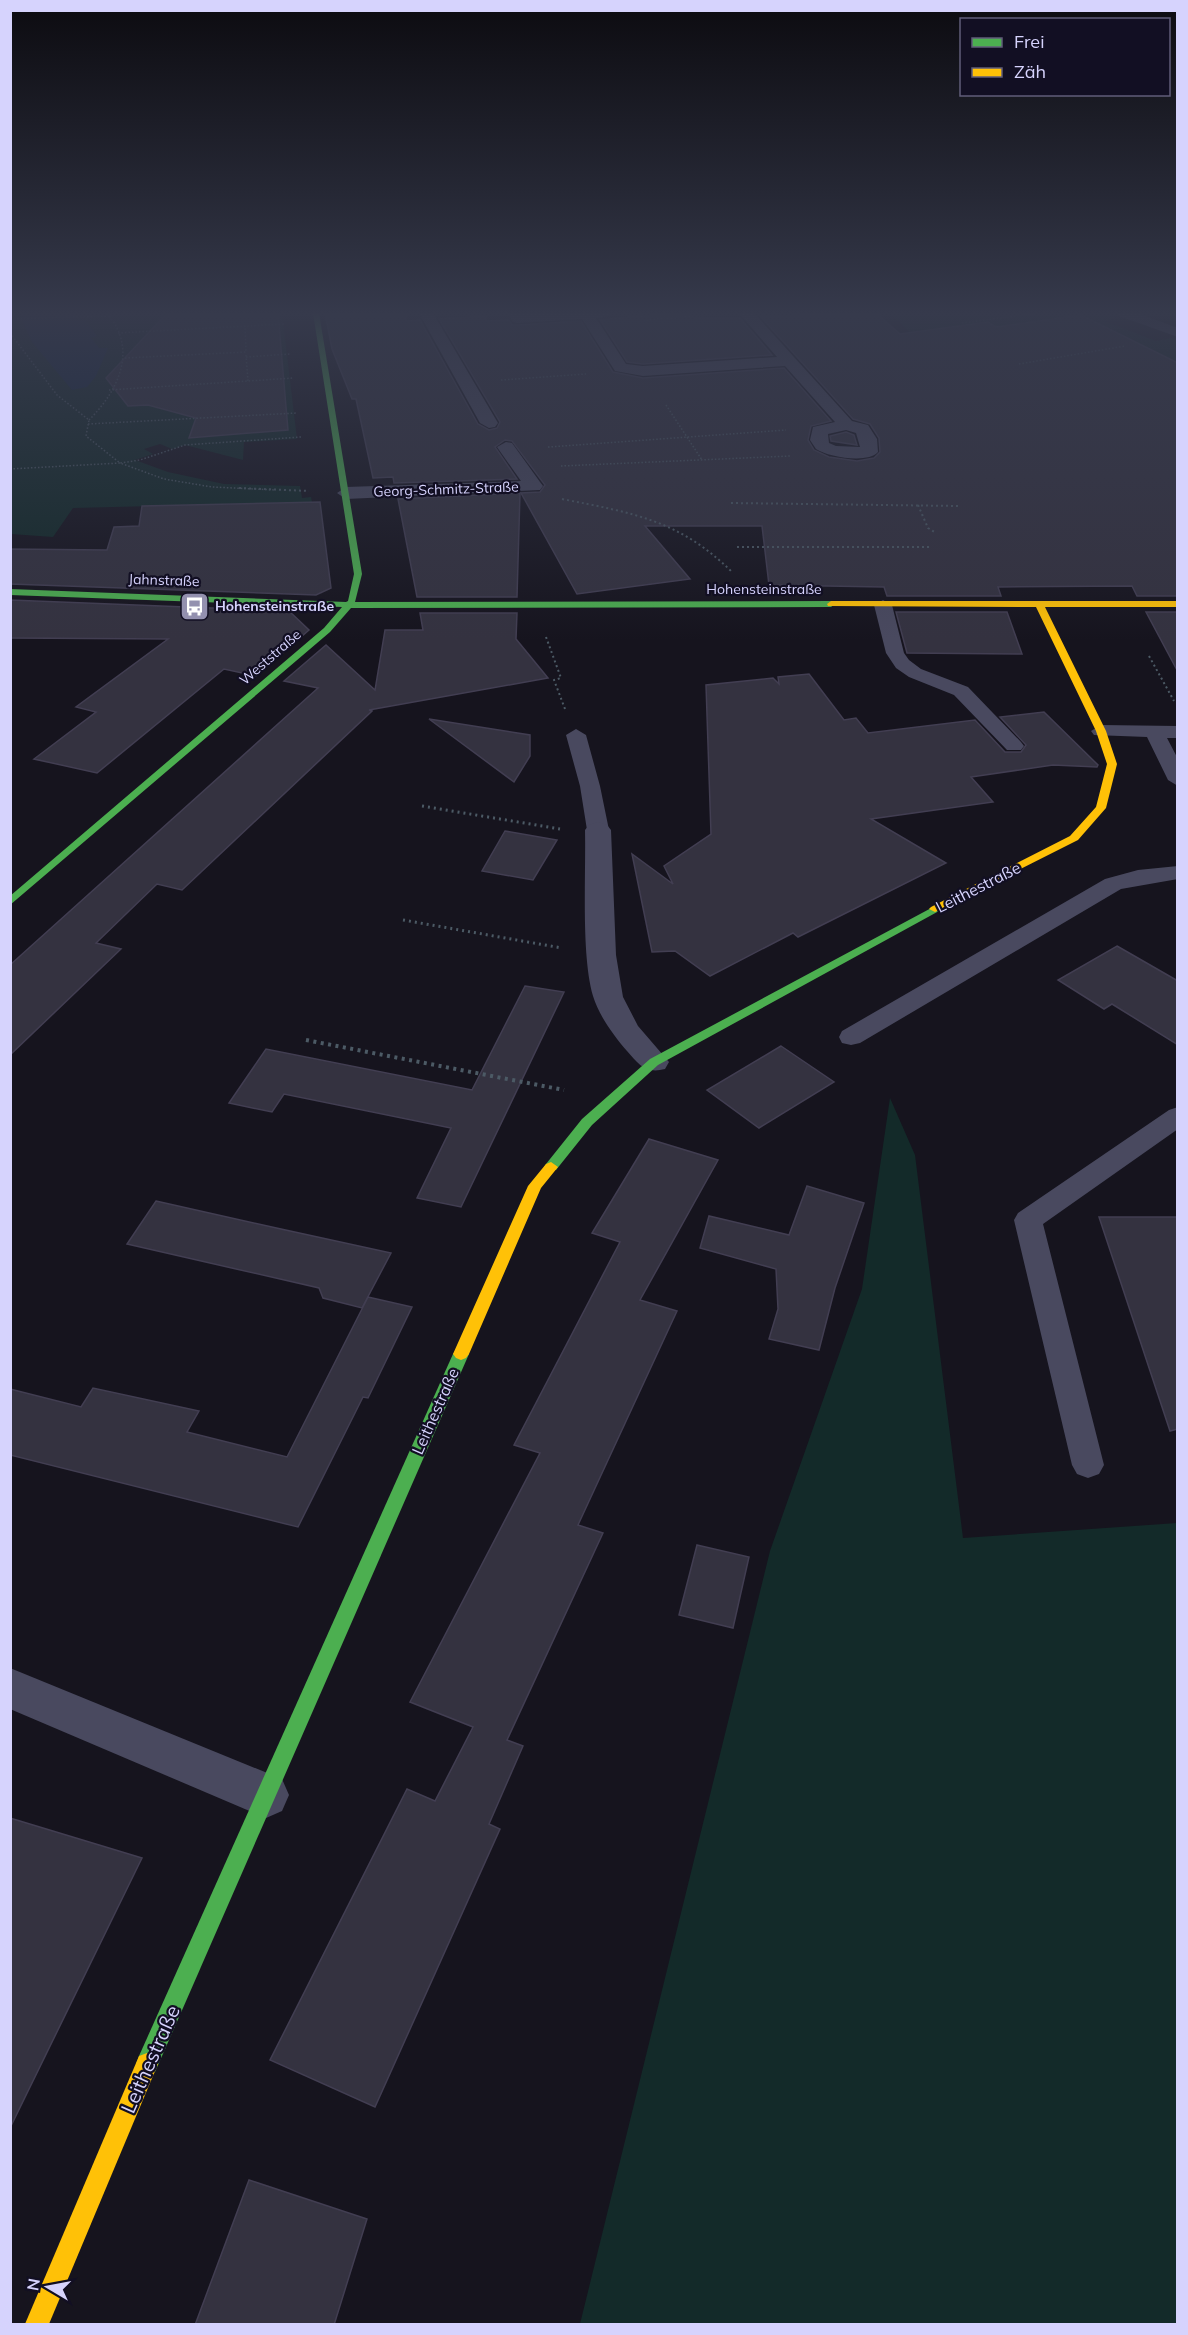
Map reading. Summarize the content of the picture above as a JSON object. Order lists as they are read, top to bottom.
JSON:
{
  "streets": {
    "street": [
      "Georg-Schmitz-Straße",
      "Jahnstraße",
      "Hohensteinstraße",
      "Weststraße",
      "Leithestraße"
    ]
  },
  "crossings": [
    ["Jahnstraße", "Hohensteinstraße"],
    ["Jahnstraße", "Weststraße"],
    ["Hohensteinstraße", "Weststraße"],
    ["Hohensteinstraße", "Leithestraße"]
  ],
  "places": {
    "bus stop": ["Hohensteinstraße"]
  },
  "legend": ["Frei", "Zäh"],
  "north": "left"
}
